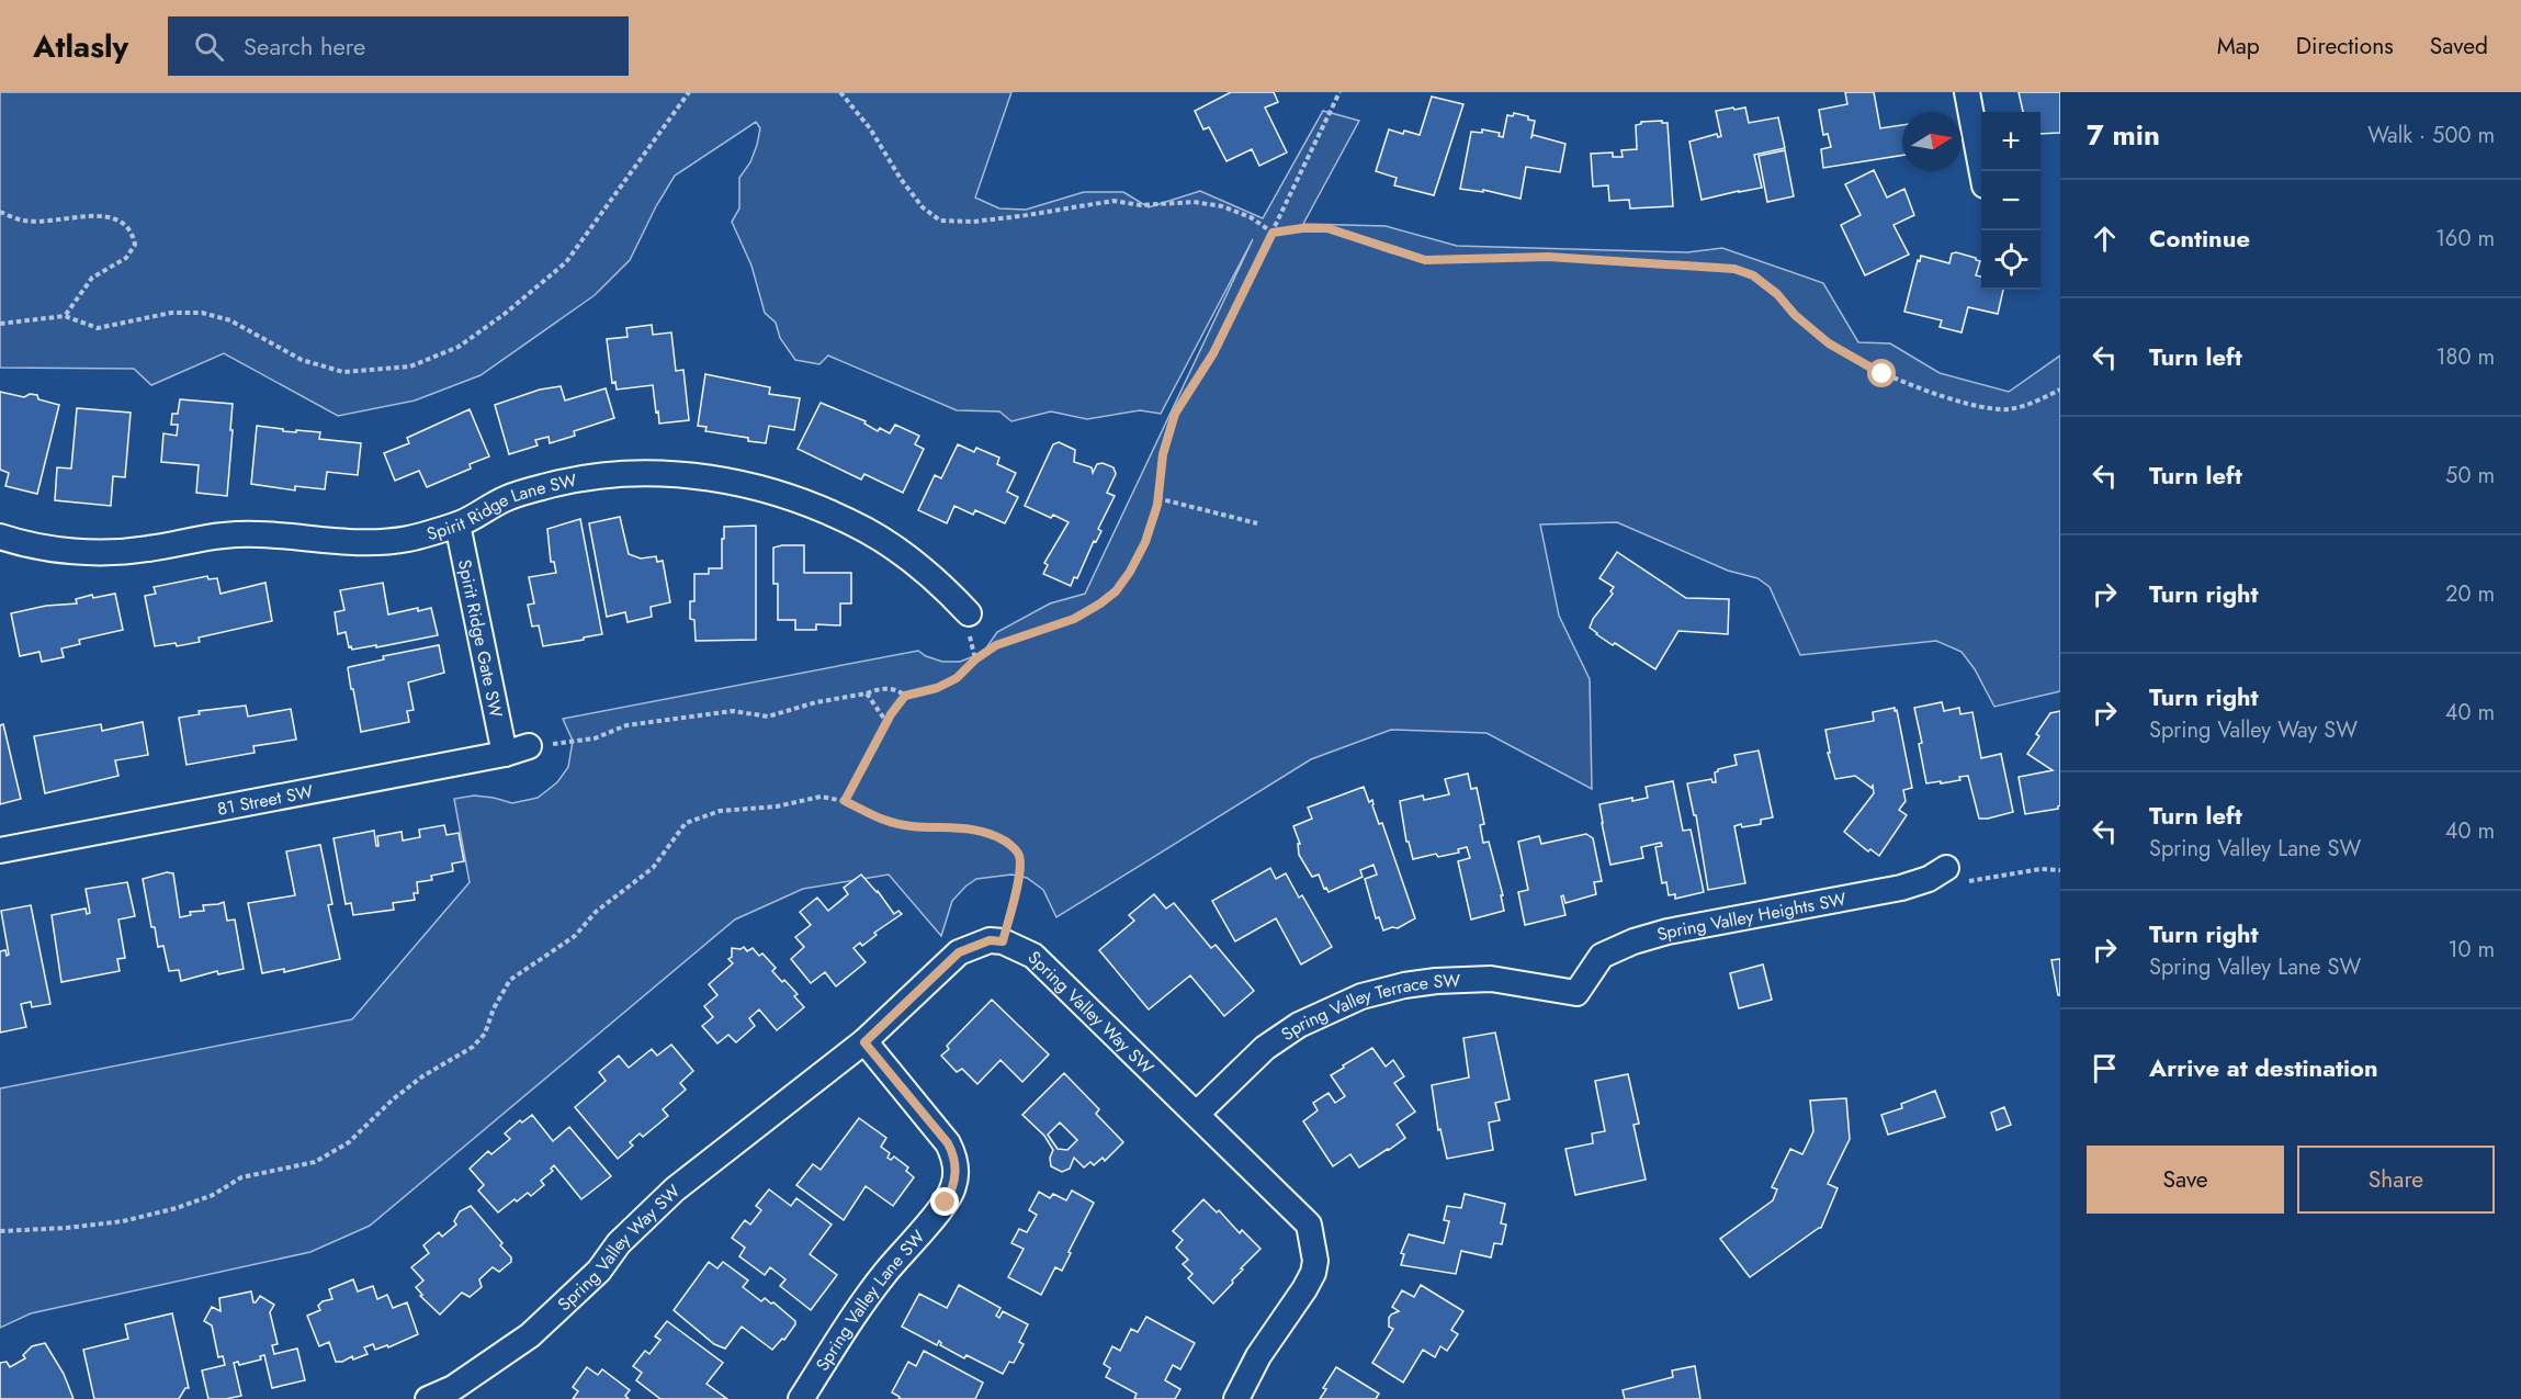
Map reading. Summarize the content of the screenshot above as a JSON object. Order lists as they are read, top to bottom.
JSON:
{
  "streets": {
    "street": [
      "Spirit Ridge Lane SW",
      "Spirit Ridge Gate SW",
      "81 Street SW",
      "Spring Valley Heights SW",
      "Spring Valley Terrace SW",
      "Spring Valley Way SW",
      "Spring Valley Lane SW"
    ]
  },
  "crossings": [
    ["Spirit Ridge Lane SW", "Spirit Ridge Gate SW"],
    ["Spirit Ridge Gate SW", "81 Street SW"],
    ["Spring Valley Heights SW", "Spring Valley Terrace SW"],
    ["Spring Valley Terrace SW", "Spring Valley Way SW"],
    ["Spring Valley Way SW", "Spring Valley Lane SW"]
  ],
  "north": "right",
  "page": {
    "header": "Atlasly",
    "search": "Search here",
    "nav": ["Map", "Directions", "Saved"],
    "heading": ["7 min", "Walk · 500 m"],
    "map_buttons": ["+", "−"],
    "list": [
      ["Continue", "160 m"],
      ["Turn left", "180 m"],
      ["Turn left", "50 m"],
      ["Turn right", "20 m"],
      ["Turn right", "Spring Valley Way SW", "40 m"],
      ["Turn left", "Spring Valley Lane SW", "40 m"],
      ["Turn right", "Spring Valley Lane SW", "10 m"],
      "Arrive at destination"
    ],
    "buttons": ["Save", "Share"]
  }
}
